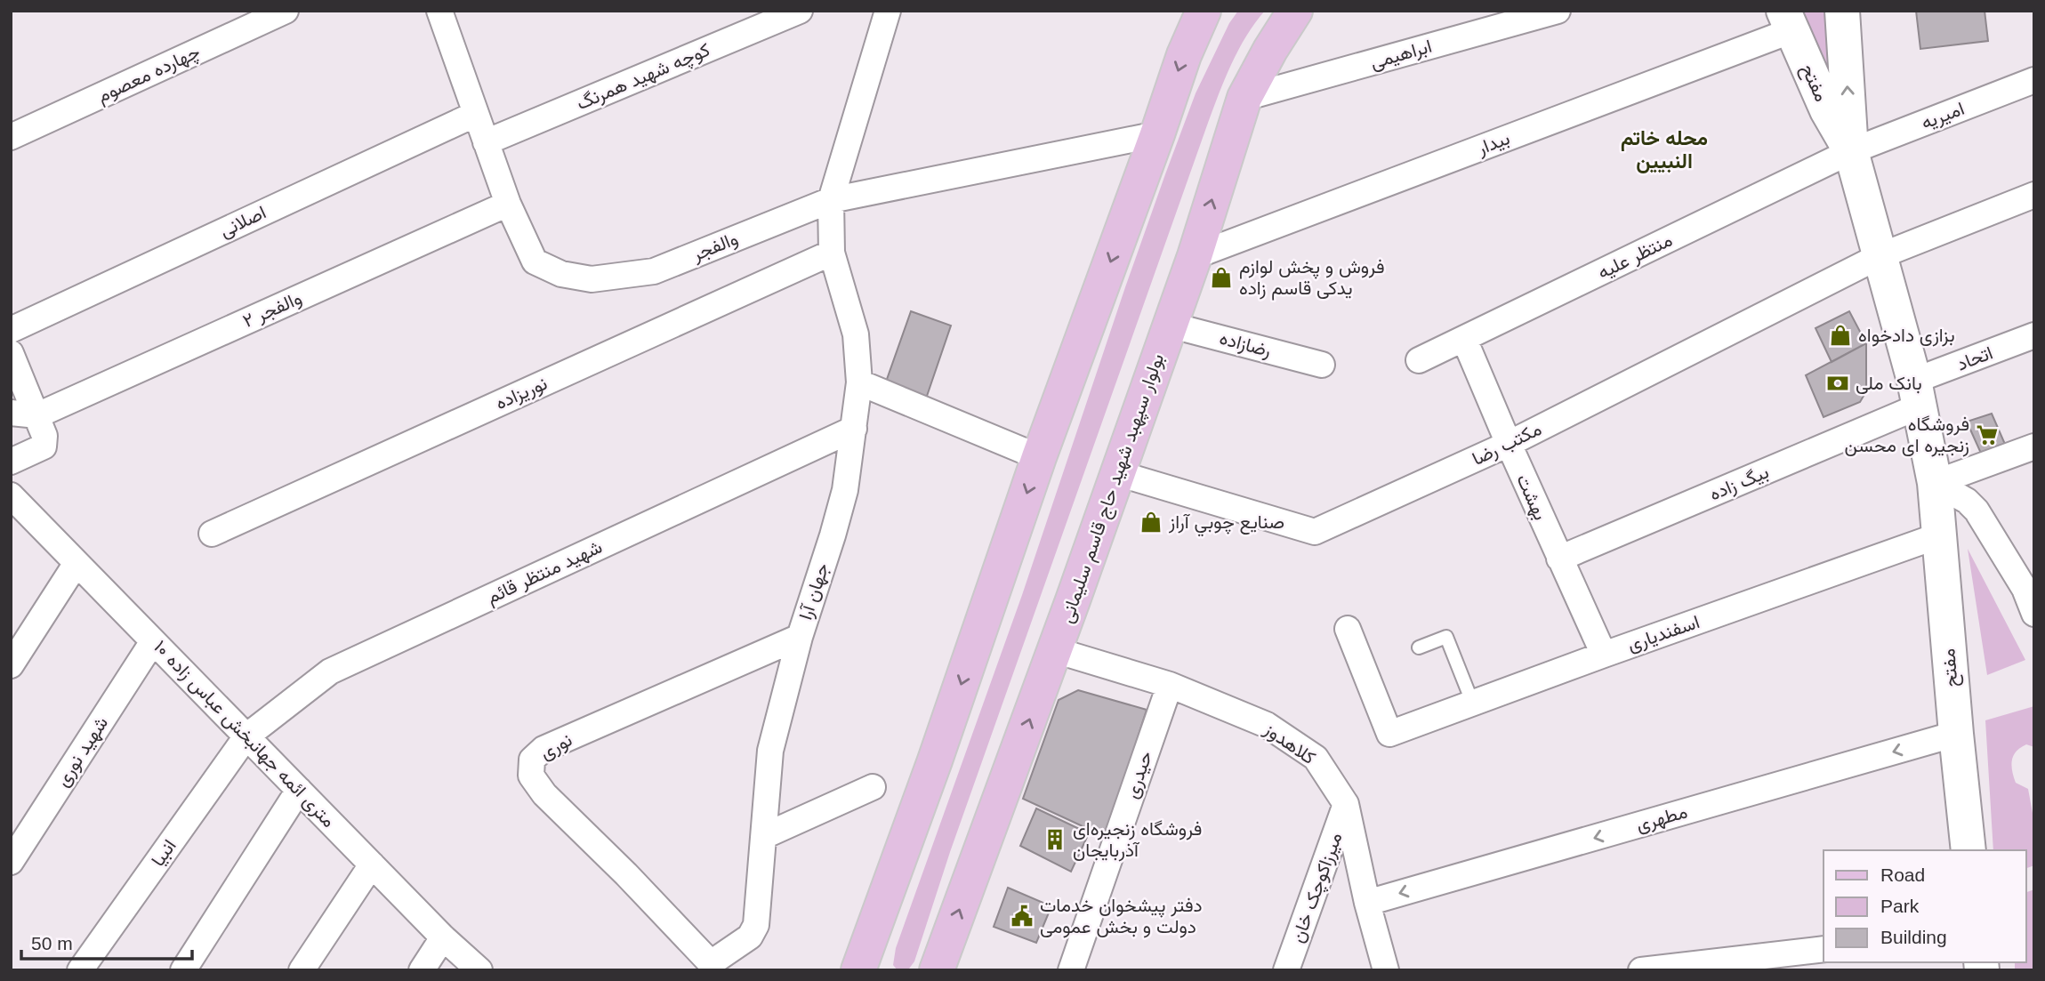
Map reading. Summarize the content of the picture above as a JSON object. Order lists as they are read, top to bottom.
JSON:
{
  "streets": {
    "main road": ["مفتح", "بولوار سپهبد شهید حاج قاسم سلیمانی"],
    "street": [
      "ابراهیمی",
      "چهارده معصوم",
      "کوچه شهید همرنگ",
      "امیریه",
      "بیدار",
      "اصلانی",
      "والفجر",
      "منتظر علیه",
      "والفجر ۲",
      "رضازاده",
      "اتحاد",
      "نوریزاده",
      "مکتب رضا",
      "بیگ زاده",
      "بهشت",
      "شهید منتظر قائم",
      "جهان آرا",
      "اسفندیاری",
      "۱۰ متری ائمه جهانبخش عباس زاده",
      "کلاهدوز",
      "نوری",
      "شهید نوری",
      "حیدری",
      "مطهری",
      "انبیا",
      "میرزاکوچک خان"
    ]
  },
  "crossings": [
    ["ابراهیمی", "بولوار سپهبد شهید حاج قاسم سلیمانی"],
    ["کوچه شهید همرنگ", "والفجر"],
    ["مفتح", "امیریه"],
    ["مفتح", "بیدار"],
    ["مفتح", "منتظر علیه"],
    ["مفتح", "اتحاد"],
    ["مفتح", "مکتب رضا"],
    ["مفتح", "بیگ زاده"],
    ["مفتح", "اسفندیاری"],
    ["مفتح", "مطهری"],
    ["امیریه", "منتظر علیه"],
    ["بیدار", "بولوار سپهبد شهید حاج قاسم سلیمانی"],
    ["اصلانی", "والفجر"],
    ["والفجر", "والفجر ۲"],
    ["والفجر", "جهان آرا"],
    ["منتظر علیه", "بهشت"],
    ["رضازاده", "بولوار سپهبد شهید حاج قاسم سلیمانی"],
    ["اتحاد", "بیگ زاده"],
    ["نوریزاده", "جهان آرا"],
    ["مکتب رضا", "بولوار سپهبد شهید حاج قاسم سلیمانی"],
    ["مکتب رضا", "بهشت"],
    ["بیگ زاده", "بهشت"],
    ["بولوار سپهبد شهید حاج قاسم سلیمانی", "کلاهدوز"],
    ["بهشت", "اسفندیاری"],
    ["شهید منتظر قائم", "جهان آرا"],
    ["شهید منتظر قائم", "۱۰ متری ائمه جهانبخش عباس زاده"],
    ["شهید منتظر قائم", "انبیا"],
    ["جهان آرا", "نوری"],
    ["۱۰ متری ائمه جهانبخش عباس زاده", "شهید نوری"],
    ["۱۰ متری ائمه جهانبخش عباس زاده", "انبیا"],
    ["کلاهدوز", "حیدری"],
    ["کلاهدوز", "مطهری"],
    ["کلاهدوز", "میرزاکوچک خان"]
  ],
  "one_way": ["مطهری"],
  "districts": ["محله خاتم النبیین"],
  "places": {
    "shop": ["فروش و پخش لوازم یدکی قاسم زاده", "بزازی دادخواه", "صنايع چوبي آراز"],
    "bank": ["بانک ملی"],
    "supermarket": ["فروشگاه زنجیره ای محسن"],
    "building": ["فروشگاه زنجیره‌ای آذربایجان"],
    "public building": ["دفتر پیشخوان خدمات دولت و بخش عمومی"]
  },
  "legend": ["Road", "Park", "Building"],
  "scale_bar": "50 m"
}
